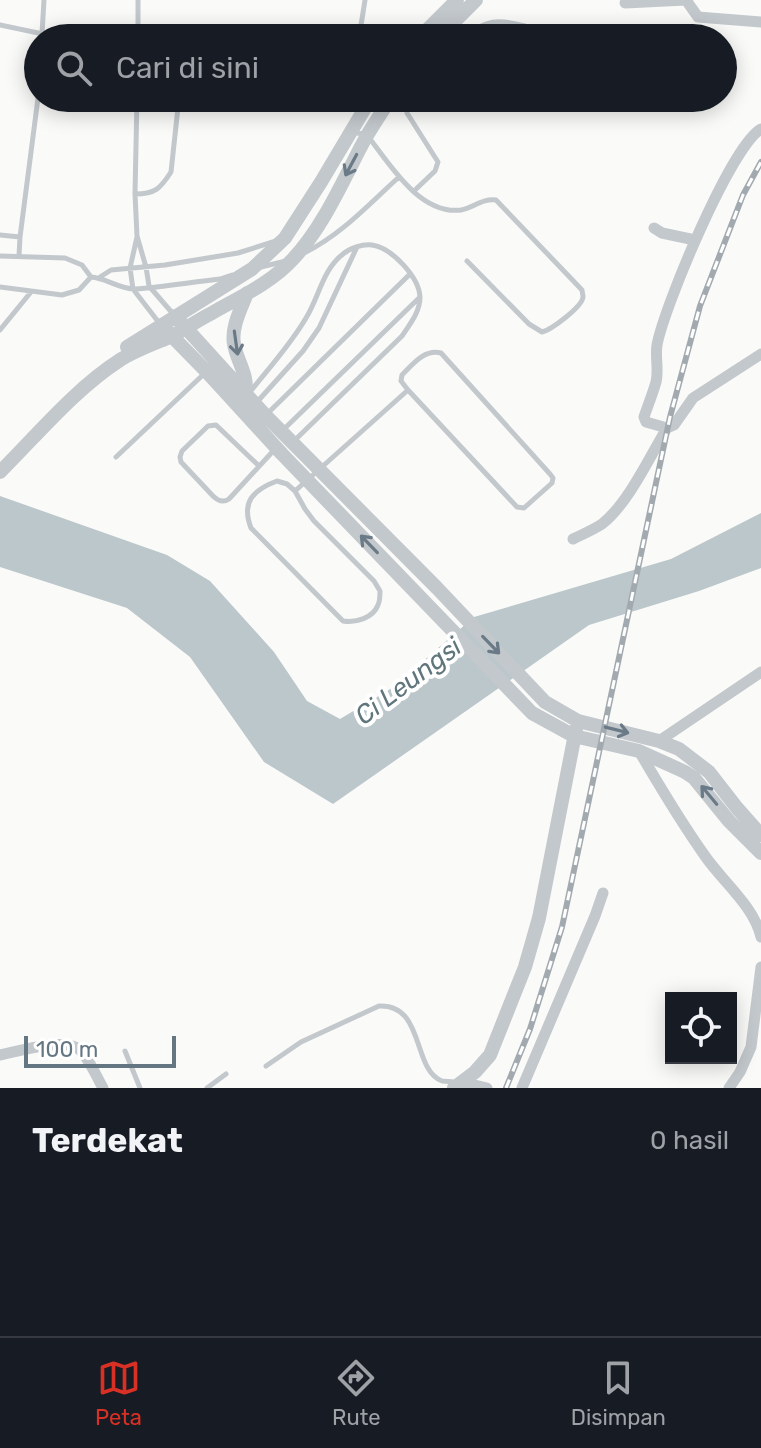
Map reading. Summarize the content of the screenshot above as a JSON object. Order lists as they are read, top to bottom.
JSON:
{
  "water": ["Ci Leungsi"],
  "scale_bar": "100 m",
  "page": {
    "search": "Cari di sini",
    "scale": "100 m",
    "heading": ["Terdekat", "0 hasil"],
    "nav": ["Peta", "Rute", "Disimpan"]
  }
}
